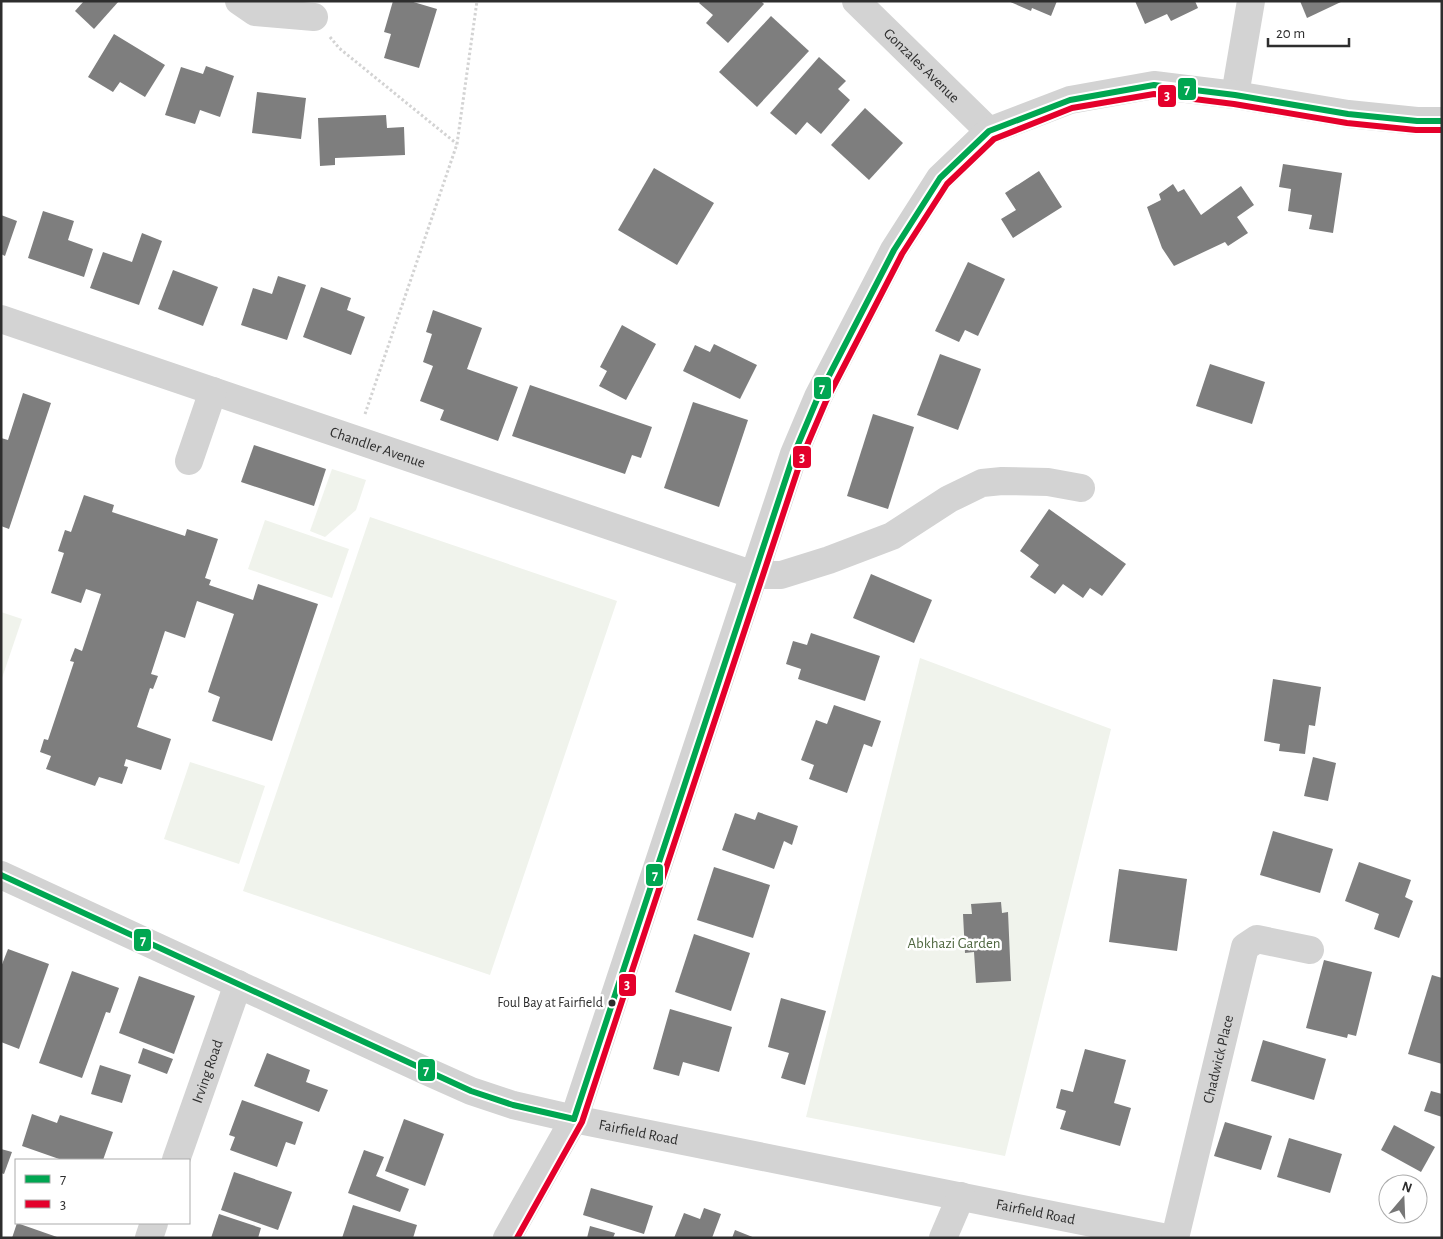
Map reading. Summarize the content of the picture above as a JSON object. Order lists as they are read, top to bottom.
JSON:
{
  "streets": {
    "street": [
      "Gonzales Avenue",
      "Chandler Avenue",
      "Chadwick Place",
      "Irving Road",
      "Fairfield Road"
    ]
  },
  "crossings": [
    ["Irving Road", "Fairfield Road"]
  ],
  "parks": ["Abkhazi Garden"],
  "places": ["Foul Bay at Fairfield"],
  "lines": ["transit line 7", "transit line 3"],
  "legend": ["7", "3"],
  "scale_bar": "20 m",
  "north": "top"
}
